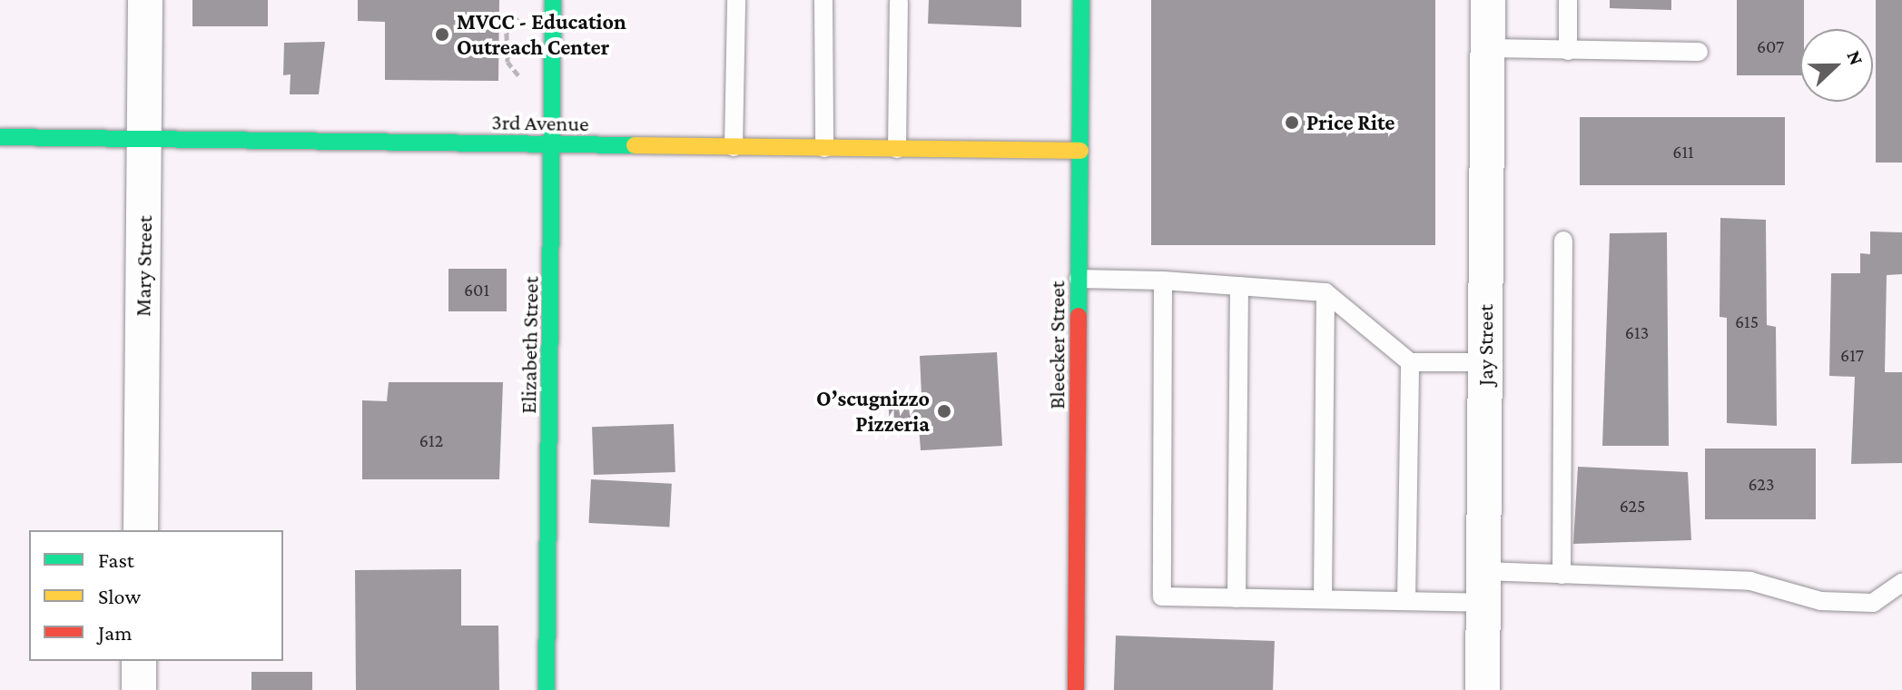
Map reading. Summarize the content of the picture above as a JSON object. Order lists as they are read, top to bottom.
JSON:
{
  "streets": {
    "street": [
      "3rd Avenue",
      "Mary Street",
      "Elizabeth Street",
      "Bleecker Street",
      "Jay Street"
    ]
  },
  "crossings": [
    ["3rd Avenue", "Mary Street"],
    ["3rd Avenue", "Elizabeth Street"],
    ["3rd Avenue", "Bleecker Street"]
  ],
  "places": ["MVCC - Education Outreach Center", "Price Rite", "O’scugnizzo Pizzeria"],
  "house_numbers": [
    "607",
    "611",
    "601",
    "615",
    "613",
    "617",
    "612",
    "623",
    "625"
  ],
  "legend": ["Fast", "Slow", "Jam"],
  "north": "right"
}
